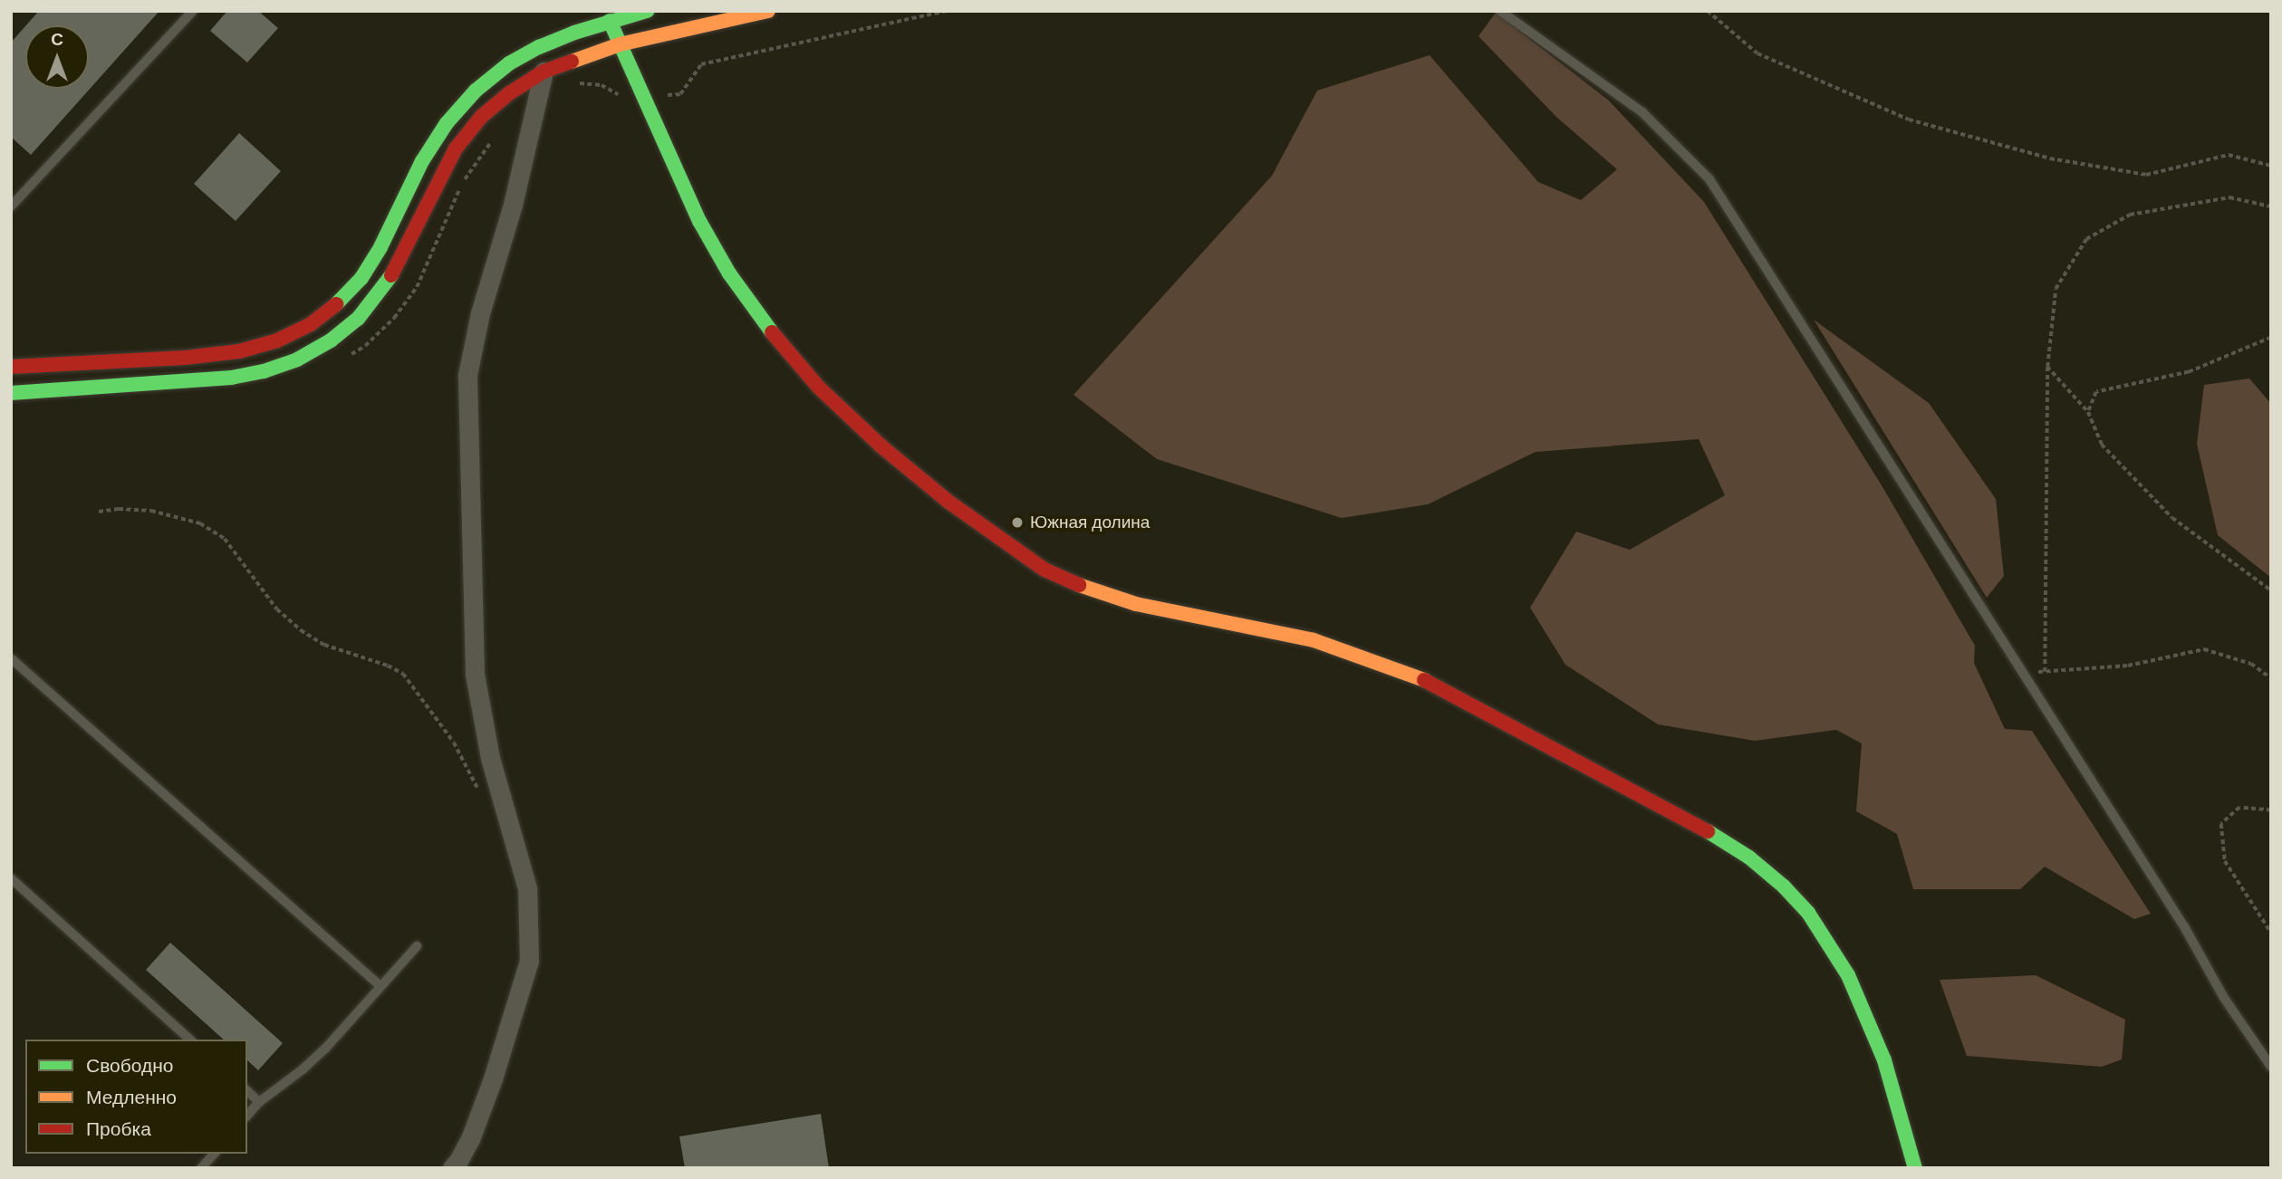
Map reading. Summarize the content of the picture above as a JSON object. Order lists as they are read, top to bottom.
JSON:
{
  "places": ["Южная долина"],
  "legend": ["Свободно", "Медленно", "Пробка"],
  "north": "top"
}
